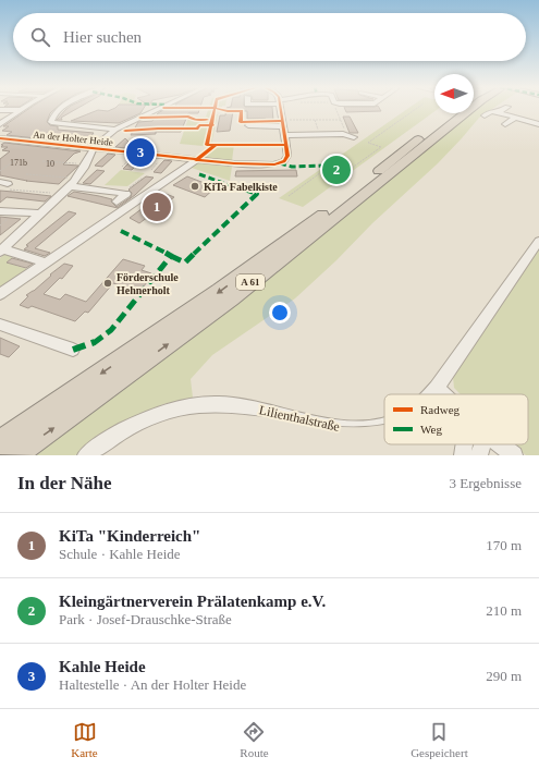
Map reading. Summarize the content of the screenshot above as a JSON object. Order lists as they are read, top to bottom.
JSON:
{
  "streets": {
    "highway": ["A 61"],
    "street": ["An der Holter Heide", "Lilienthalstraße"]
  },
  "places": ["KiTa Fabelkiste", "Förderschule Hehnerholt"],
  "house_numbers": ["171b", "10"],
  "legend": ["Radweg", "Weg"],
  "north": "left",
  "page": {
    "search": "Hier suchen",
    "pins": ["3", "2", "1"],
    "heading": ["In der Nähe", "3 Ergebnisse"],
    "list": [
      {
        "mark": "1",
        "name": "KiTa \"Kinderreich\"",
        "note": "Schule · Kahle Heide",
        "value": "170 m"
      },
      {
        "mark": "2",
        "name": "Kleingärtnerverein Prälatenkamp e.V.",
        "note": "Park · Josef-Drauschke-Straße",
        "value": "210 m"
      },
      {
        "mark": "3",
        "name": "Kahle Heide",
        "note": "Haltestelle · An der Holter Heide",
        "value": "290 m"
      }
    ],
    "nav": ["Karte", "Route", "Gespeichert"]
  }
}
